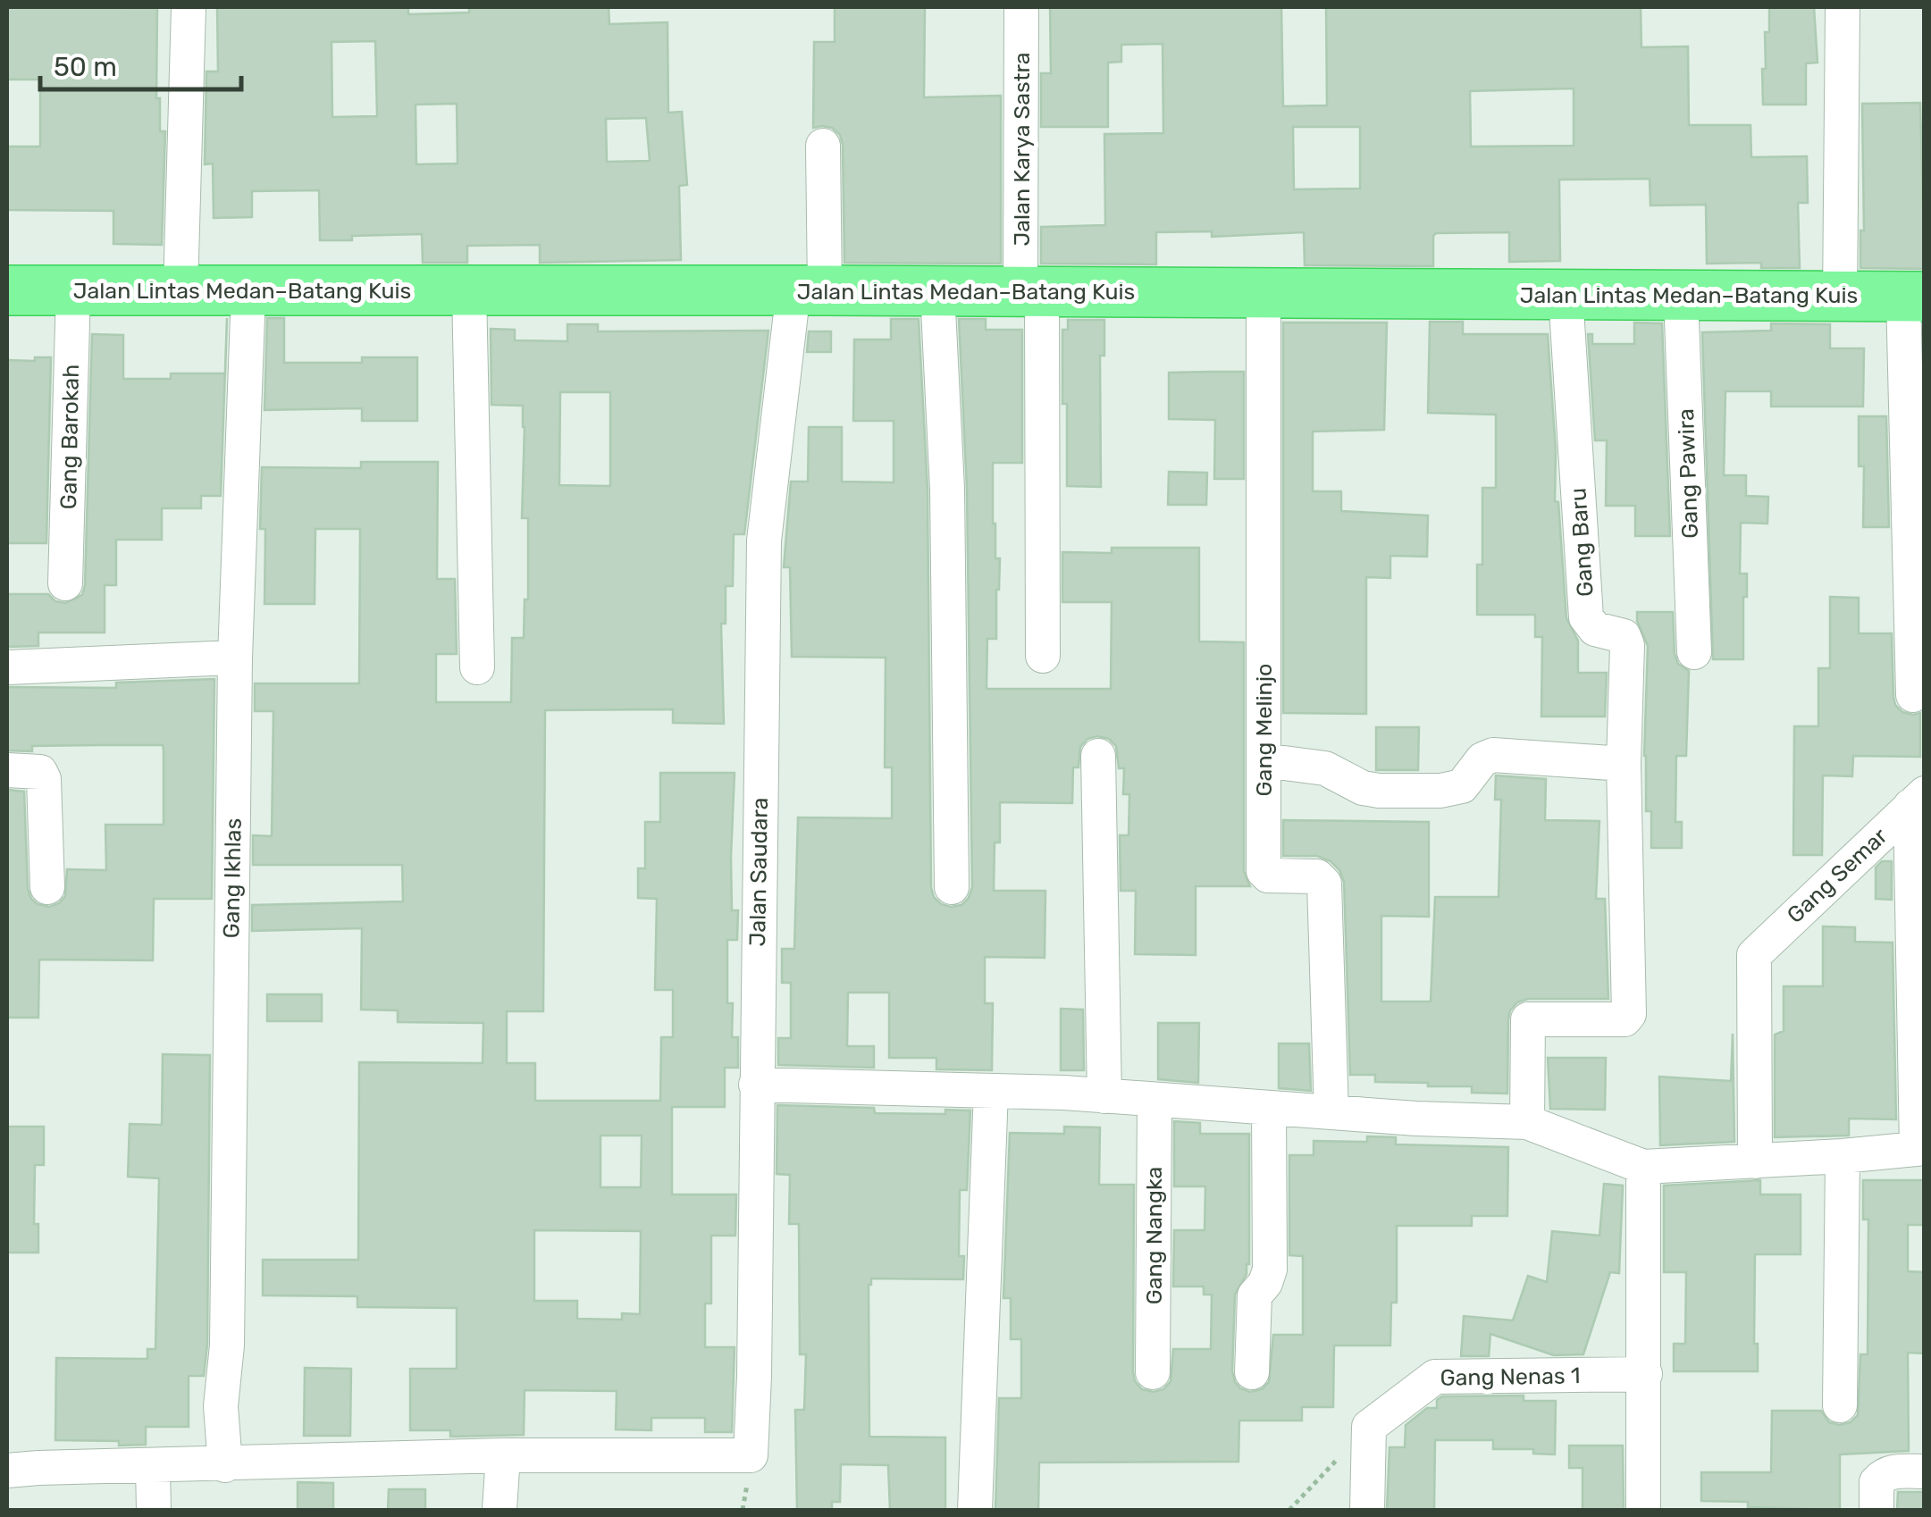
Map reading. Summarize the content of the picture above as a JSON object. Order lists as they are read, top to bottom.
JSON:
{
  "streets": {
    "highway": ["Jalan Lintas Medan–Batang Kuis"],
    "street": [
      "Jalan Karya Sastra",
      "Gang Barokah",
      "Gang Pawira",
      "Gang Baru",
      "Gang Melinjo",
      "Jalan Saudara",
      "Gang Semar",
      "Gang Ikhlas",
      "Gang Nangka",
      "Gang Nenas 1"
    ]
  },
  "crossings": [
    ["Jalan Karya Sastra", "Jalan Lintas Medan–Batang Kuis"],
    ["Jalan Lintas Medan–Batang Kuis", "Gang Barokah"],
    ["Jalan Lintas Medan–Batang Kuis", "Gang Pawira"],
    ["Jalan Lintas Medan–Batang Kuis", "Gang Baru"],
    ["Jalan Lintas Medan–Batang Kuis", "Gang Melinjo"],
    ["Jalan Lintas Medan–Batang Kuis", "Jalan Saudara"],
    ["Jalan Lintas Medan–Batang Kuis", "Gang Ikhlas"]
  ],
  "scale_bar": "50 m"
}
